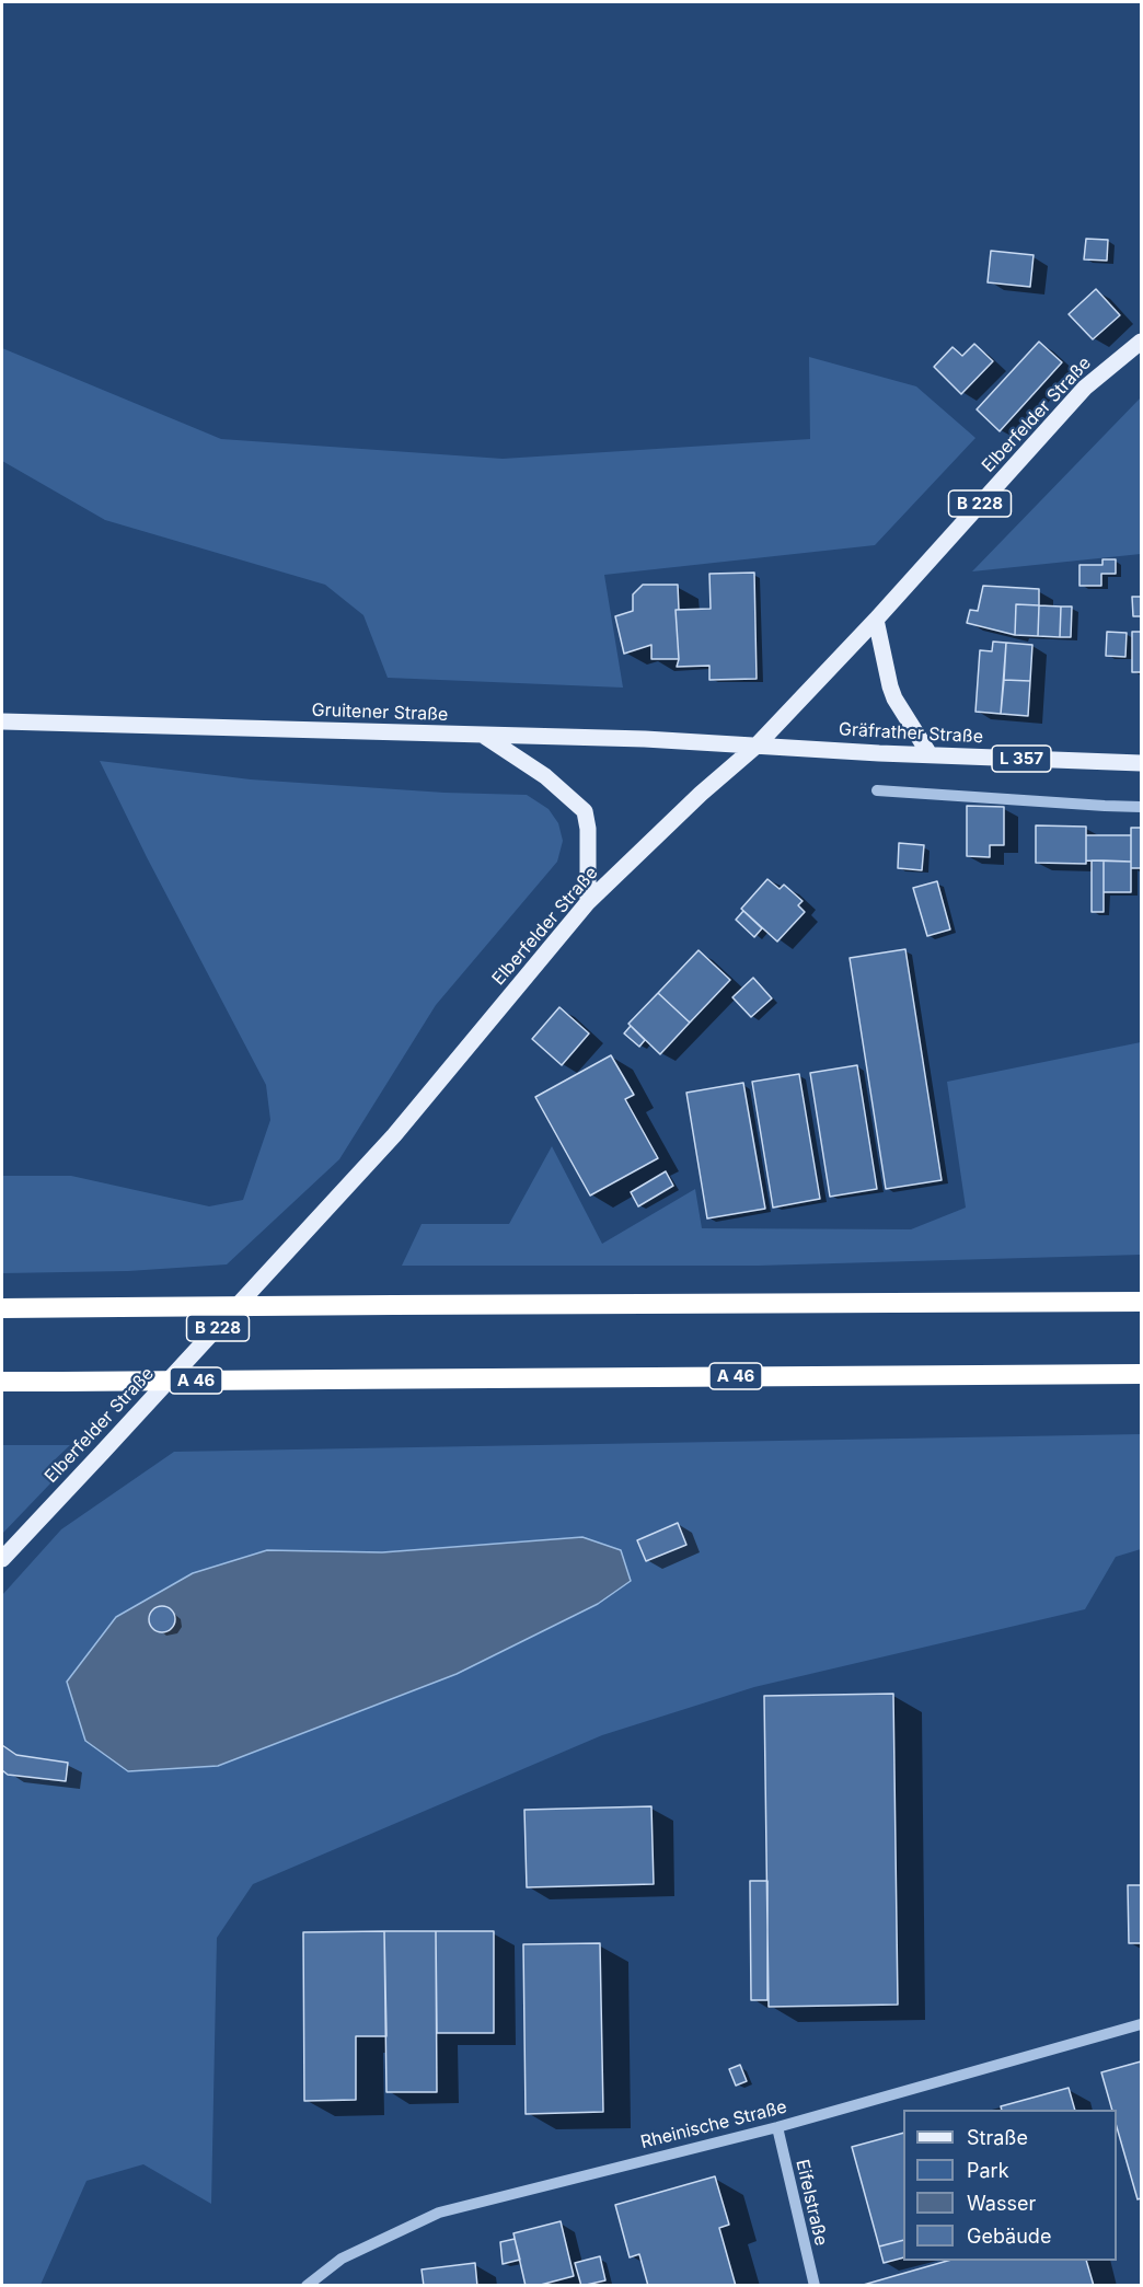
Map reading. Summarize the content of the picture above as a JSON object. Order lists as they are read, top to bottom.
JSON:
{
  "streets": {
    "highway": ["A 46"],
    "main road": [
      "Elberfelder Straße",
      "B 228",
      "Gruitener Straße",
      "Gräfrather Straße",
      "L 357"
    ],
    "street": ["Rheinische Straße", "Eifelstraße"]
  },
  "crossings": [
    ["Elberfelder Straße", "Gruitener Straße"],
    ["Elberfelder Straße", "Gräfrather Straße"],
    ["Gruitener Straße", "Gräfrather Straße"],
    ["Rheinische Straße", "Eifelstraße"]
  ],
  "legend": [
    "Straße",
    "Park",
    "Wasser",
    "Gebäude"
  ]
}
